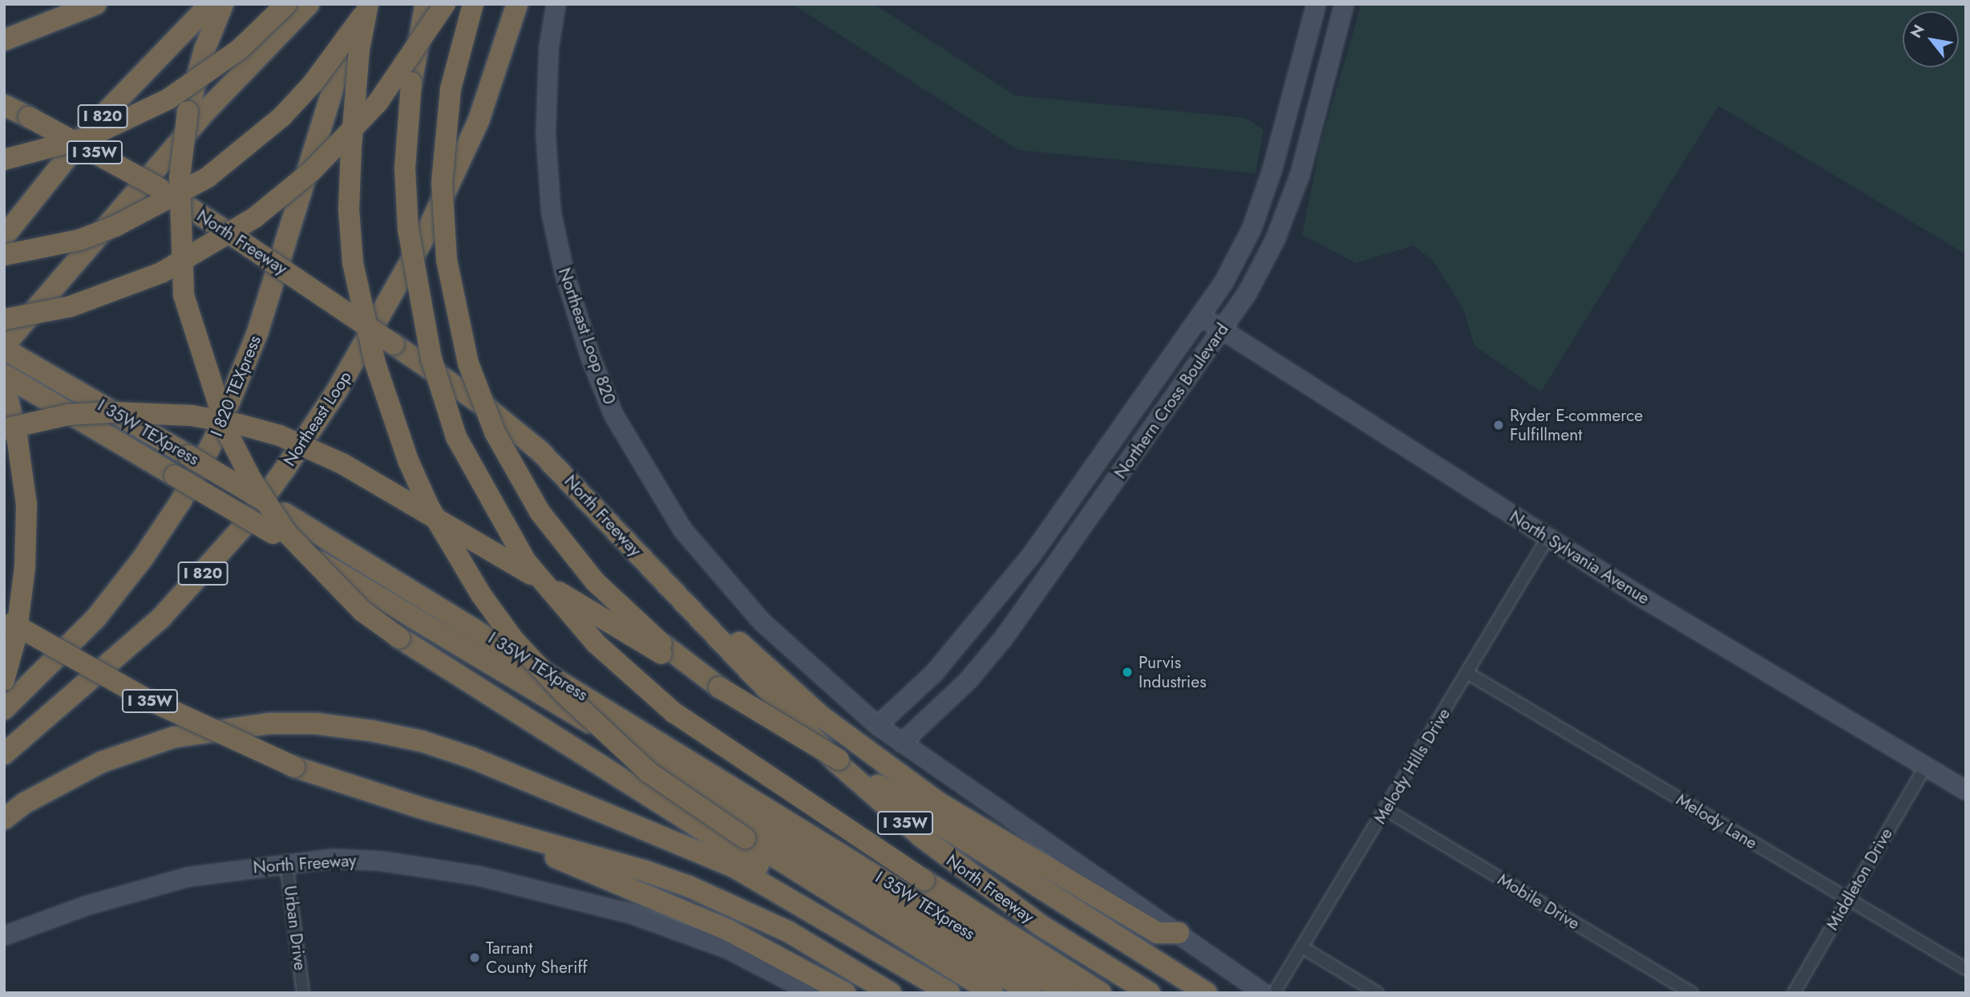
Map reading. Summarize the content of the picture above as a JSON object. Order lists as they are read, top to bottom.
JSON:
{
  "streets": {
    "highway": [
      "I 820",
      "I 35W",
      "North Freeway",
      "I 820 TEXpress",
      "Northeast Loop",
      "I 35W TEXpress"
    ],
    "street": [
      "Northeast Loop 820",
      "Northern Cross Boulevard",
      "North Sylvania Avenue",
      "Melody Hills Drive",
      "Melody Lane",
      "Middleton Drive",
      "Mobile Drive",
      "Urban Drive"
    ]
  },
  "crossings": [
    ["North Freeway", "Urban Drive"],
    ["Northeast Loop 820", "Northern Cross Boulevard"],
    ["Northern Cross Boulevard", "North Sylvania Avenue"],
    ["North Sylvania Avenue", "Melody Hills Drive"],
    ["North Sylvania Avenue", "Middleton Drive"],
    ["Melody Hills Drive", "Melody Lane"],
    ["Melody Hills Drive", "Mobile Drive"],
    ["Melody Lane", "Middleton Drive"]
  ],
  "places": ["Ryder E-commerce Fulfillment", "Purvis Industries", "Tarrant County Sheriff"],
  "north": "top left"
}
